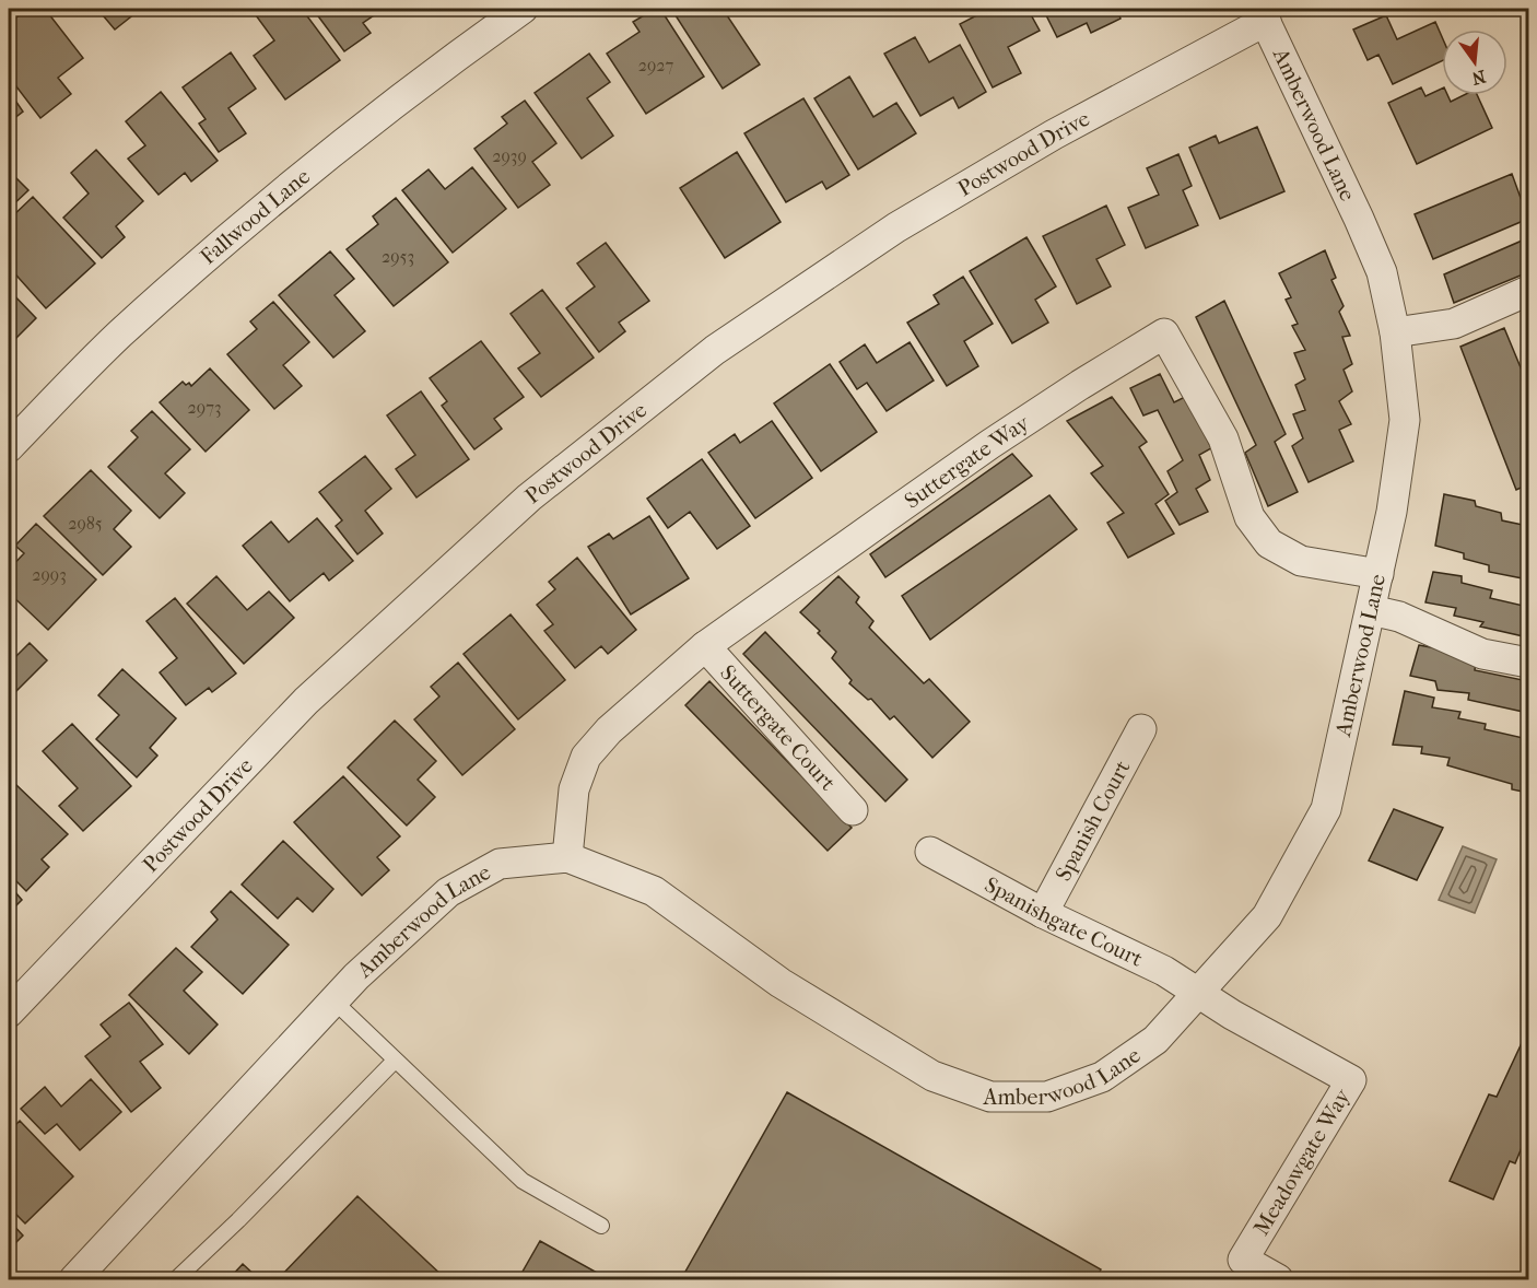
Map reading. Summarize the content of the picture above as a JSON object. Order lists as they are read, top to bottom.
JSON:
{
  "streets": {
    "street": [
      "Amberwood Lane",
      "Postwood Drive",
      "Fallwood Lane",
      "Suttergate Way",
      "Suttergate Court",
      "Spanish Court",
      "Spanishgate Court",
      "Meadowgate Way"
    ]
  },
  "crossings": [
    ["Amberwood Lane", "Postwood Drive"],
    ["Amberwood Lane", "Suttergate Way"],
    ["Amberwood Lane", "Spanishgate Court"],
    ["Amberwood Lane", "Meadowgate Way"],
    ["Suttergate Way", "Suttergate Court"],
    ["Spanish Court", "Spanishgate Court"],
    ["Spanishgate Court", "Meadowgate Way"]
  ],
  "house_numbers": [
    "2927",
    "2939",
    "2953",
    "2973",
    "2985",
    "2993"
  ],
  "north": "bottom"
}
